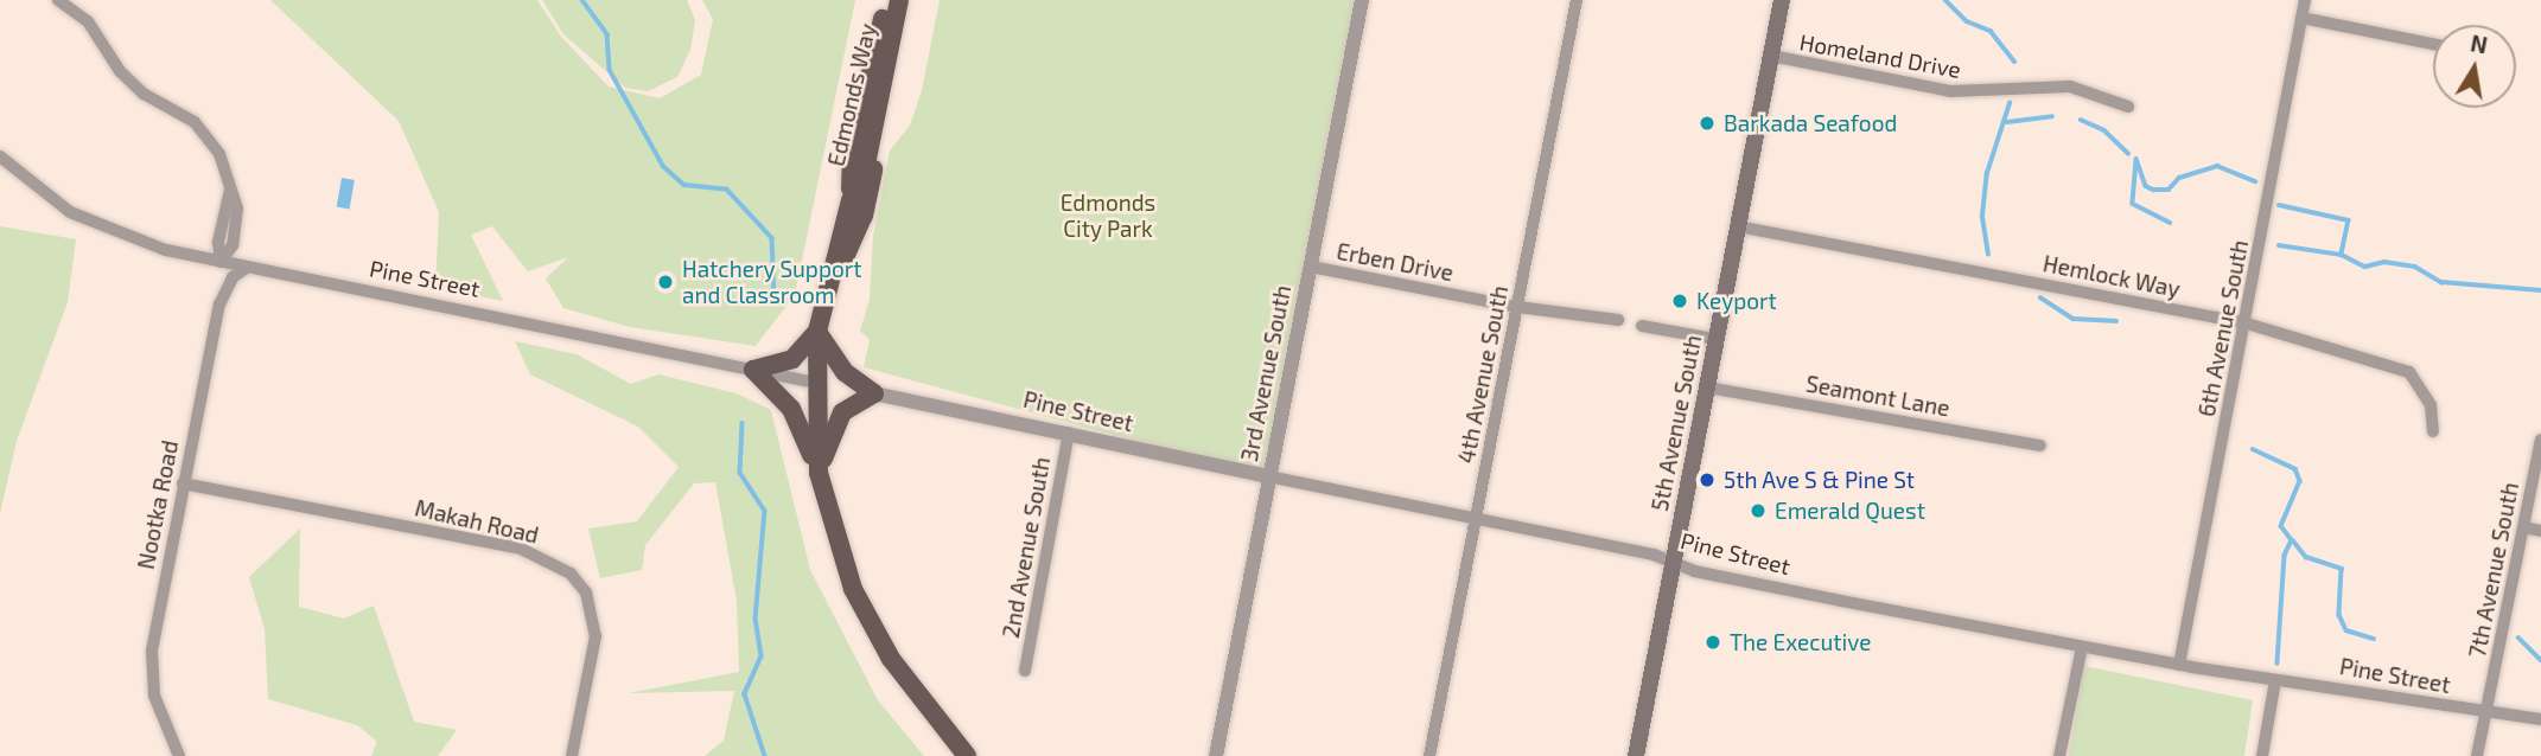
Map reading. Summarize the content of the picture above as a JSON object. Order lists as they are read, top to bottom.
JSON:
{
  "streets": {
    "main road": ["Edmonds Way", "5th Avenue South"],
    "street": [
      "Homeland Drive",
      "Erben Drive",
      "Hemlock Way",
      "Pine Street",
      "6th Avenue South",
      "3rd Avenue South",
      "4th Avenue South",
      "Seamont Lane",
      "Nootka Road",
      "Makah Road",
      "2nd Avenue South",
      "7th Avenue South"
    ]
  },
  "crossings": [
    ["Homeland Drive", "5th Avenue South"],
    ["Edmonds Way", "Pine Street"],
    ["Erben Drive", "3rd Avenue South"],
    ["Erben Drive", "4th Avenue South"],
    ["Hemlock Way", "6th Avenue South"],
    ["Hemlock Way", "5th Avenue South"],
    ["Pine Street", "6th Avenue South"],
    ["Pine Street", "3rd Avenue South"],
    ["Pine Street", "4th Avenue South"],
    ["Pine Street", "5th Avenue South"],
    ["Pine Street", "Nootka Road"],
    ["Pine Street", "2nd Avenue South"],
    ["Pine Street", "7th Avenue South"],
    ["Seamont Lane", "5th Avenue South"],
    ["Nootka Road", "Makah Road"]
  ],
  "parks": ["Edmonds City Park"],
  "places": [
    "Barkada Seafood",
    "Hatchery Support and Classroom",
    "Keyport",
    "5th Ave S & Pine St",
    "Emerald Quest",
    "The Executive"
  ],
  "north": "top"
}
